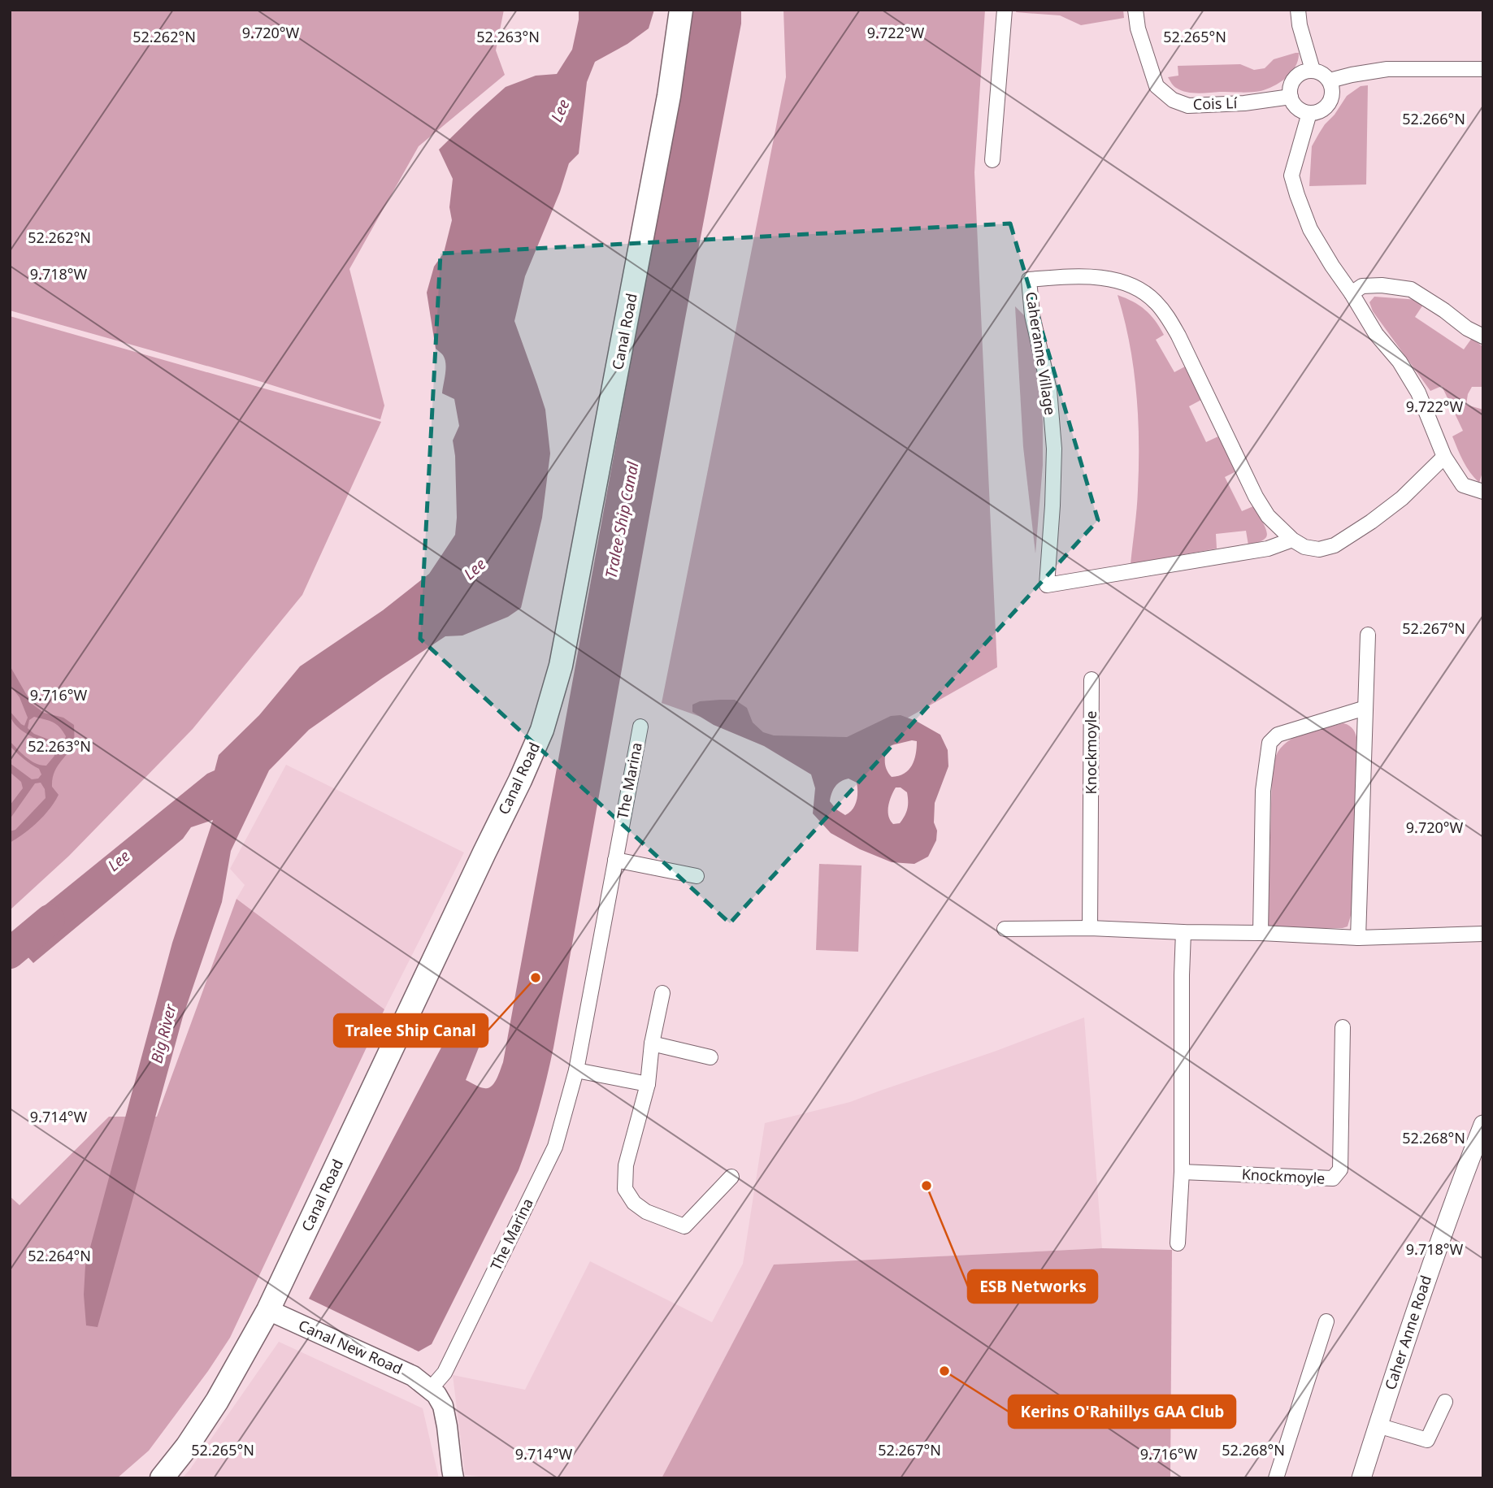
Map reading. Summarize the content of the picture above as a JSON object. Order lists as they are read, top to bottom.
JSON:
{
  "streets": {
    "main road": ["Canal Road", "Canal New Road"],
    "street": [
      "Cois Lí",
      "Caheranne Village",
      "Knockmoyle",
      "The Marina",
      "Caher Anne Road"
    ]
  },
  "crossings": [
    ["Canal Road", "Canal New Road"],
    ["The Marina", "Canal New Road"]
  ],
  "water": ["Lee", "Tralee Ship Canal", "Big River"],
  "places": ["Tralee Ship Canal", "ESB Networks", "Kerins O'Rahillys GAA Club"],
  "coordinates": [
    "9.720°W",
    "9.722°W",
    "52.262°N",
    "52.263°N",
    "52.265°N",
    "52.266°N",
    "9.718°W",
    "52.267°N",
    "9.716°W",
    "9.714°W",
    "52.268°N",
    "52.264°N"
  ]
}
